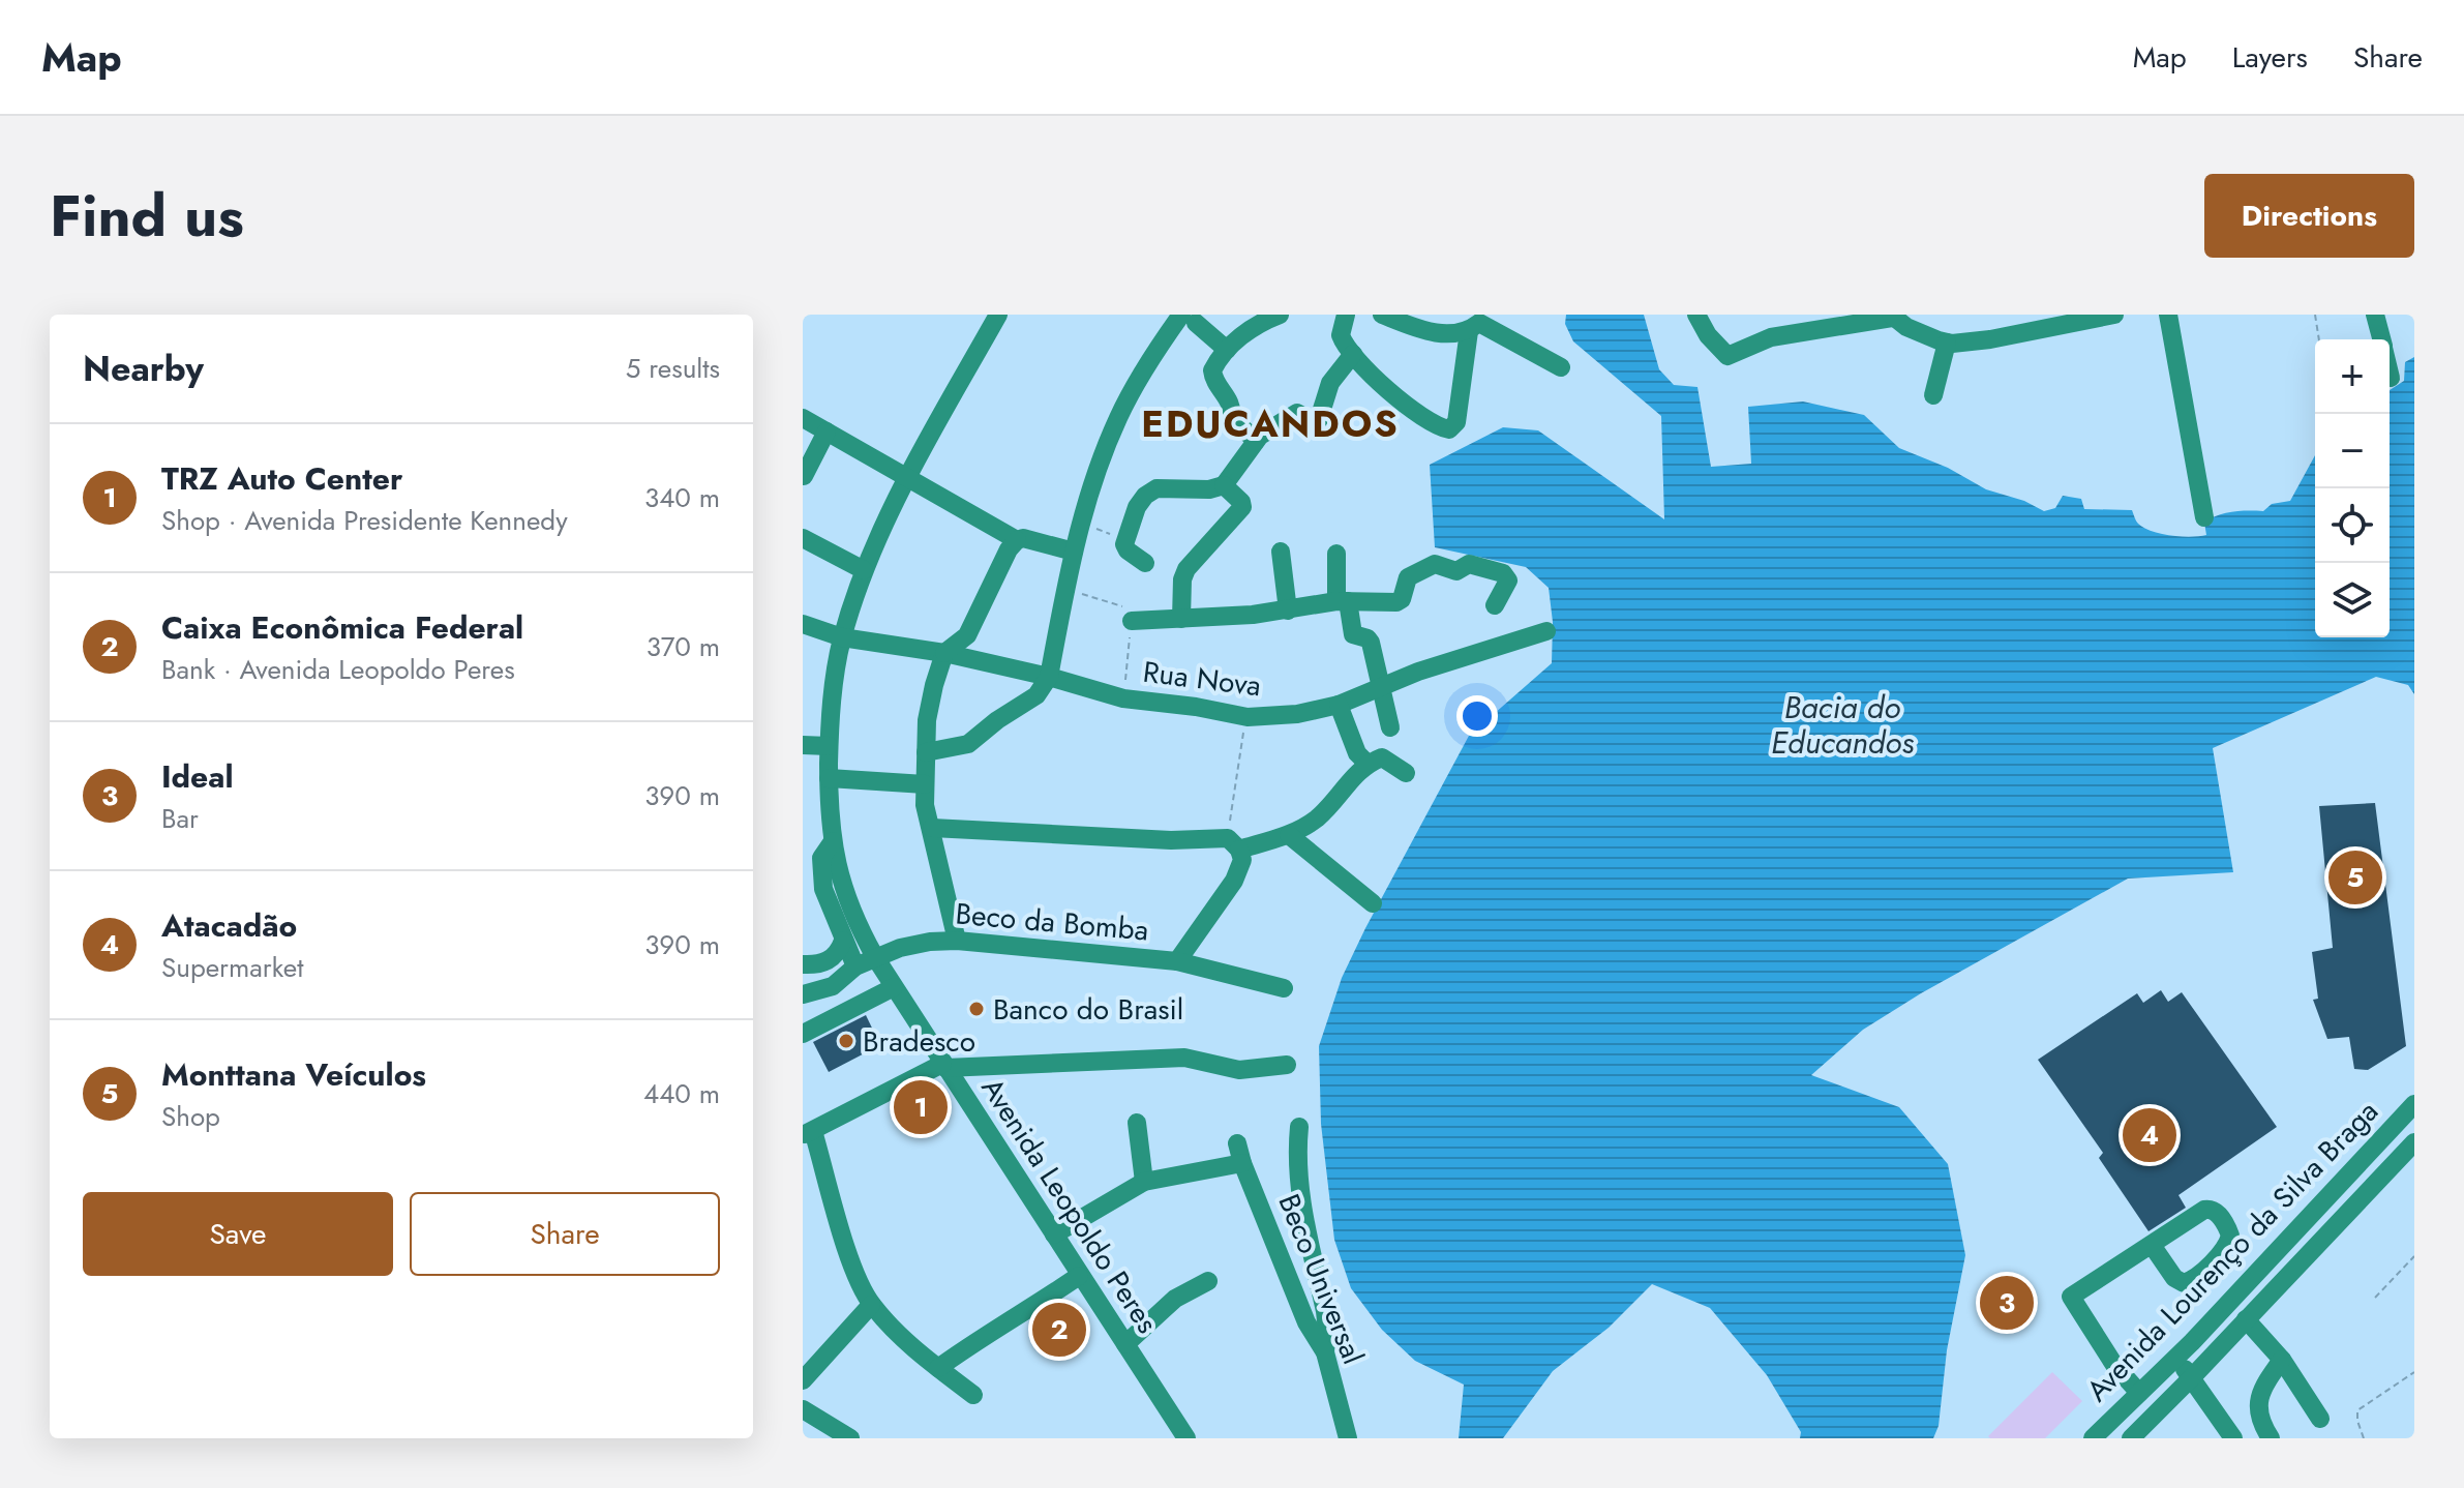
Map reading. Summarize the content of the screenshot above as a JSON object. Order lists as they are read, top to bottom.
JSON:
{
  "streets": {
    "street": [
      "Rua Nova",
      "Beco da Bomba",
      "Avenida Leopoldo Peres",
      "Avenida Lourenço da Silva Braga",
      "Beco Universal"
    ]
  },
  "crossings": [
    ["Rua Nova", "Avenida Leopoldo Peres"],
    ["Beco da Bomba", "Avenida Leopoldo Peres"]
  ],
  "districts": ["EDUCANDOS"],
  "water": ["Bacia do Educandos"],
  "places": ["Banco do Brasil", "Bradesco"],
  "page": {
    "header": "Map",
    "nav": ["Map", "Layers", "Share"],
    "title": "Find us",
    "buttons": [
      "Directions",
      ["Save", "Share"]
    ],
    "heading": ["Nearby", "5 results"],
    "map_buttons": ["+", "−"],
    "list": [
      {
        "mark": "1",
        "name": "TRZ Auto Center",
        "note": "Shop · Avenida Presidente Kennedy",
        "value": "340 m"
      },
      {
        "mark": "2",
        "name": "Caixa Econômica Federal",
        "note": "Bank · Avenida Leopoldo Peres",
        "value": "370 m"
      },
      {
        "mark": "3",
        "name": "Ideal",
        "note": "Bar",
        "value": "390 m"
      },
      {
        "mark": "4",
        "name": "Atacadão",
        "note": "Supermarket",
        "value": "390 m"
      },
      {
        "mark": "5",
        "name": "Monttana Veículos",
        "note": "Shop",
        "value": "440 m"
      }
    ],
    "pins": [
      "5",
      "1",
      "4",
      "3",
      "2"
    ]
  }
}
